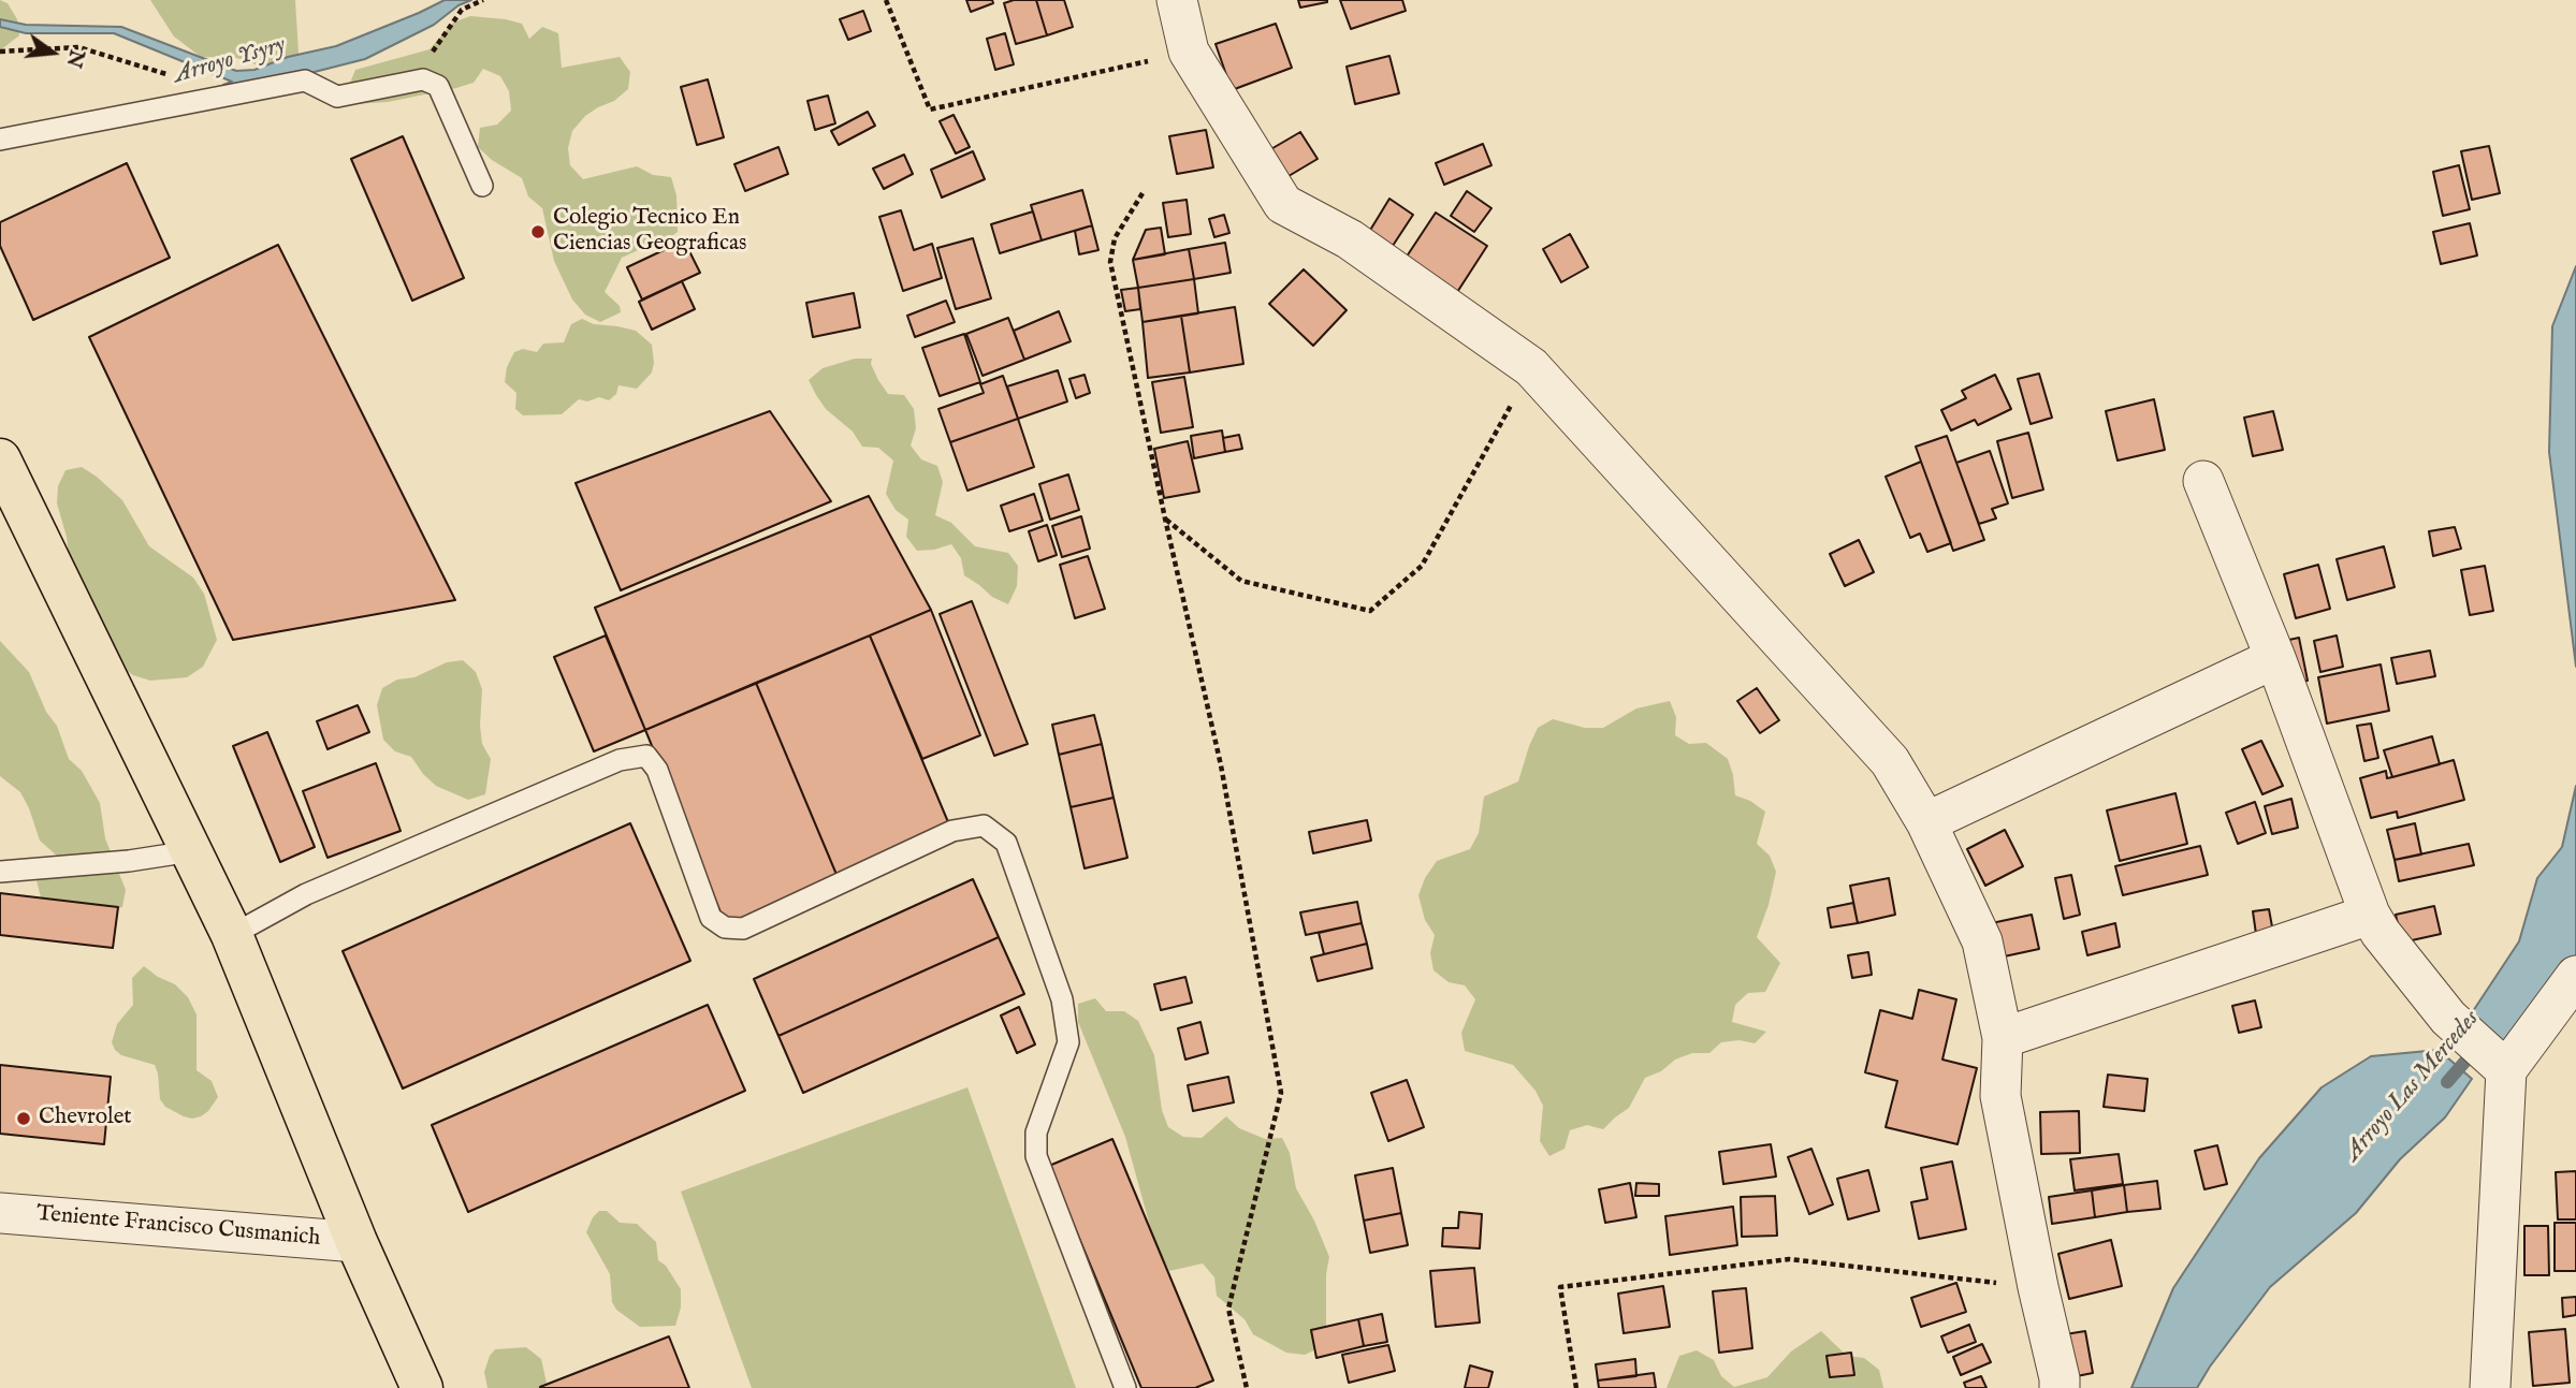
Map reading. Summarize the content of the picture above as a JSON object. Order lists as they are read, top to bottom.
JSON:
{
  "streets": {
    "street": ["Teniente Francisco Cusmanich"]
  },
  "water": ["Arroyo Ysyry", "Arroyo Las Mercedes"],
  "places": ["Colegio Tecnico En Ciencias Geograficas", "Chevrolet"],
  "north": "right"
}
